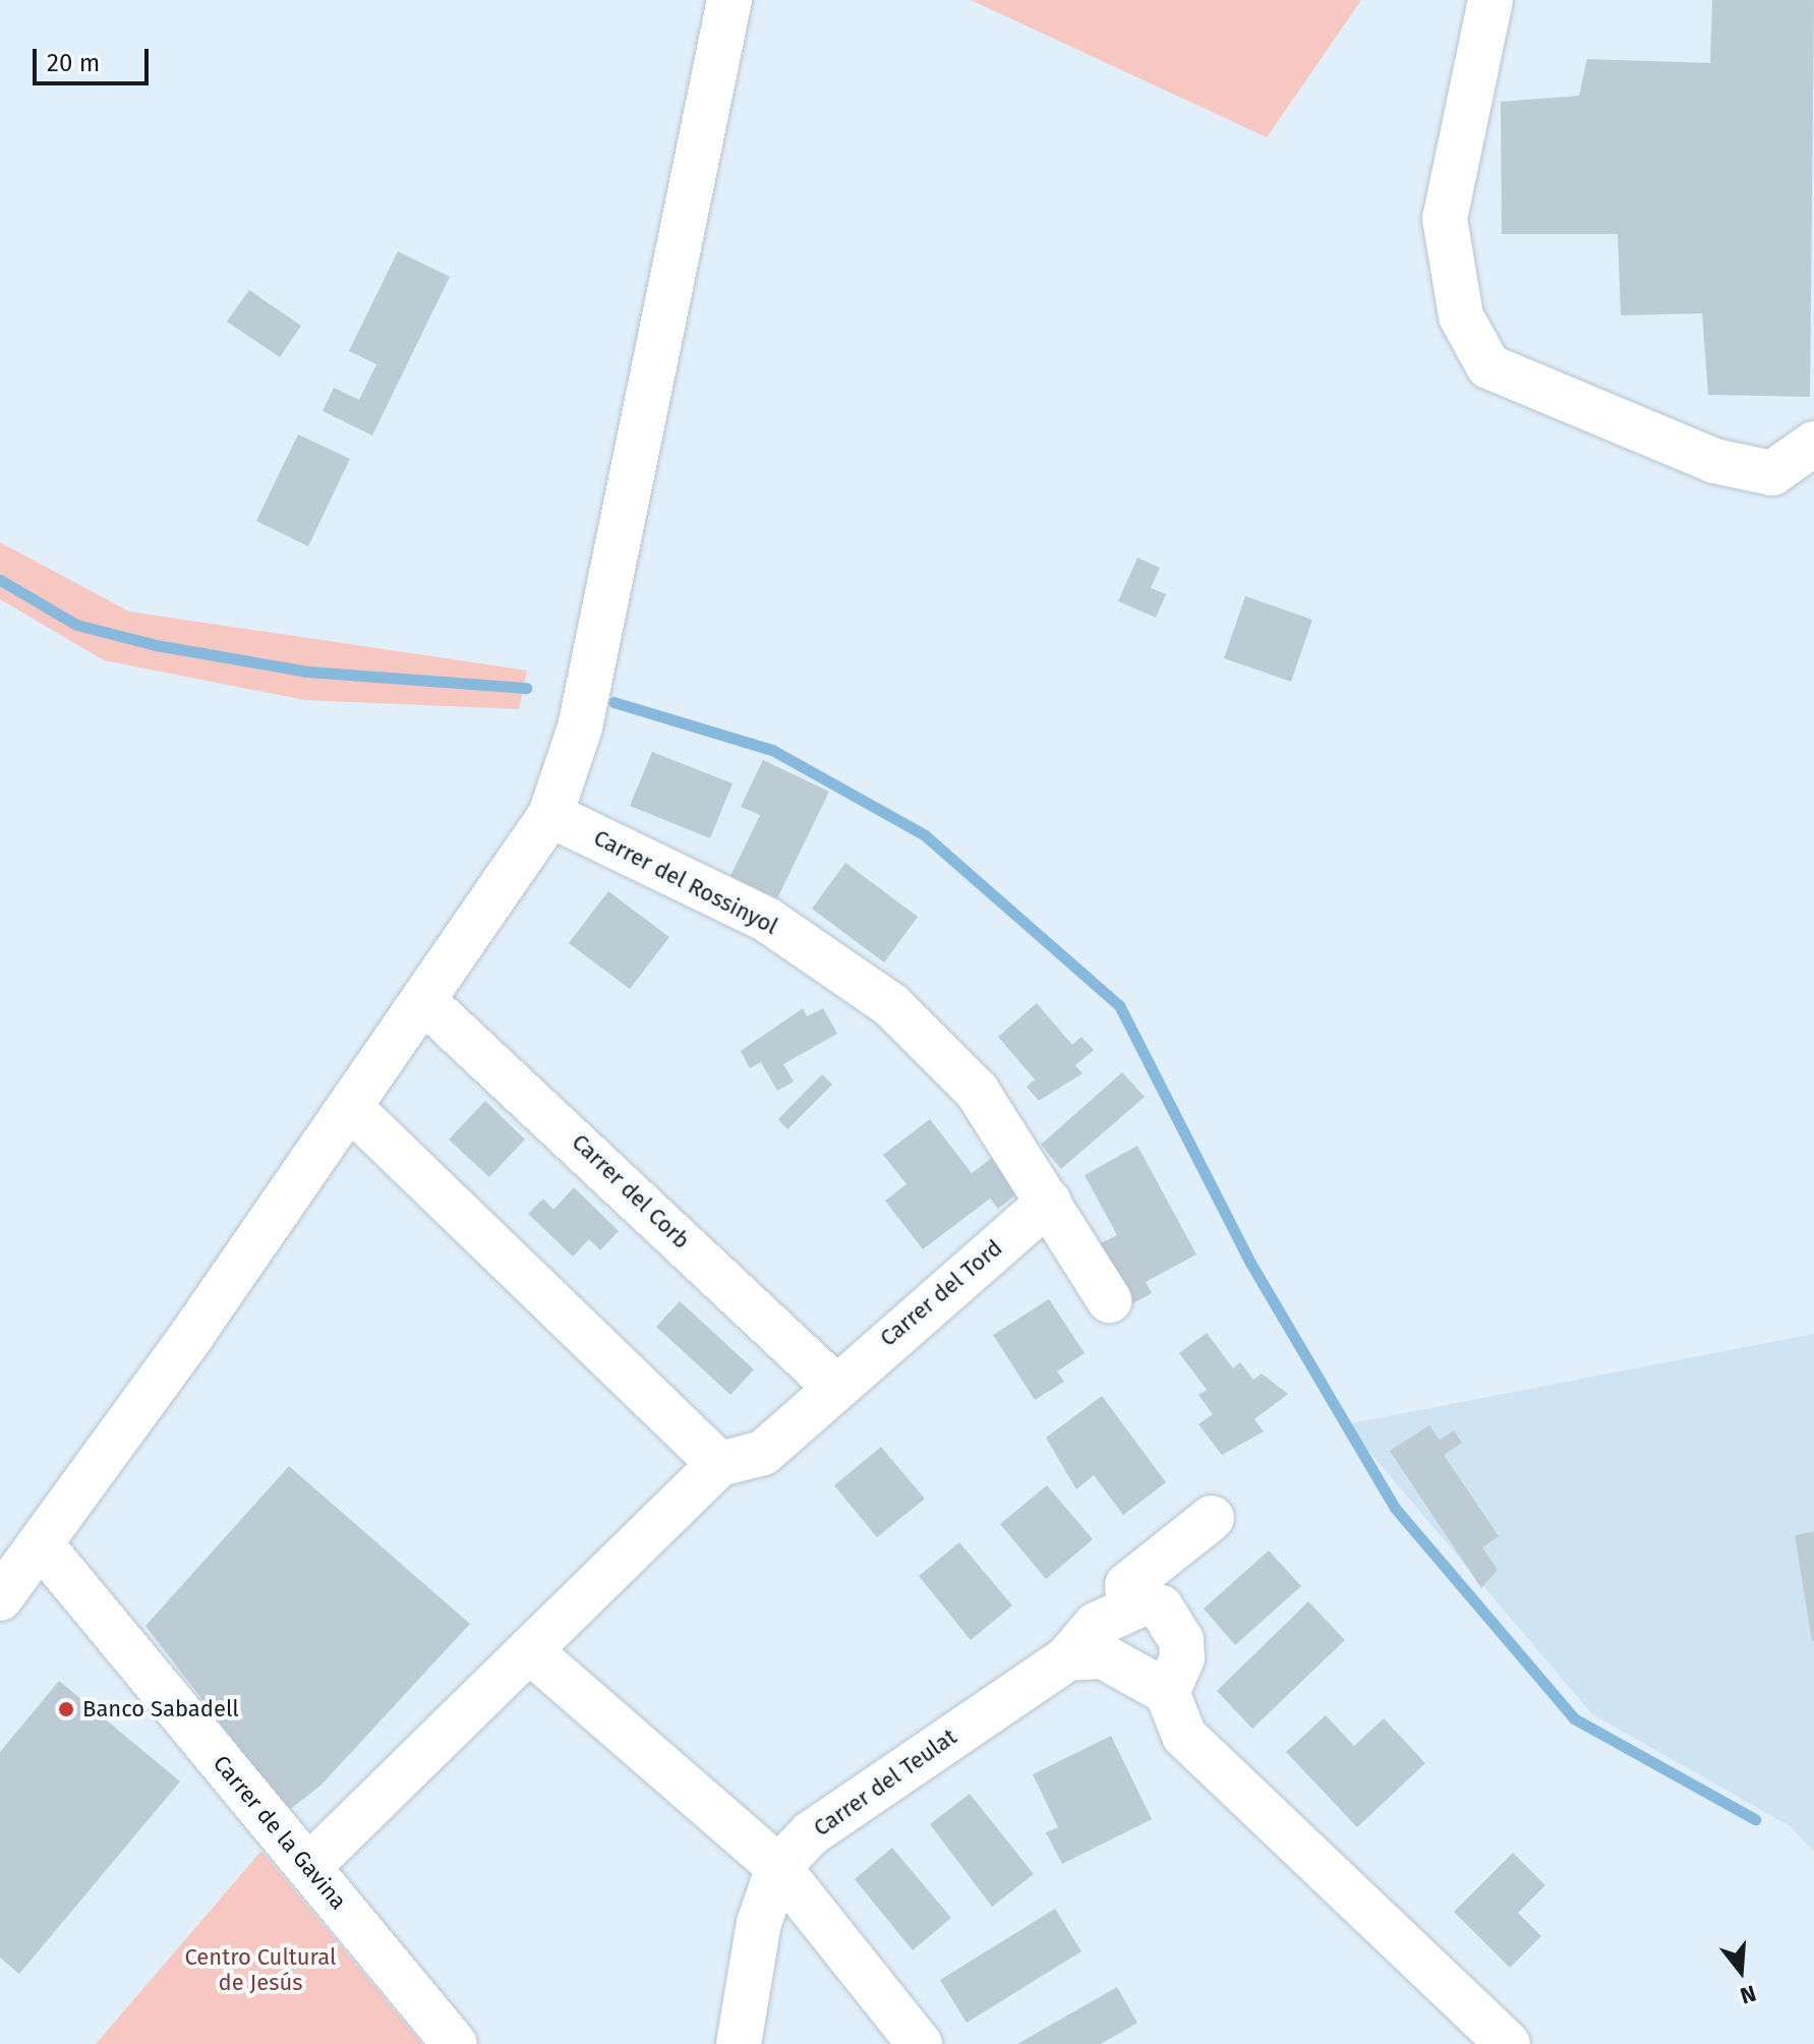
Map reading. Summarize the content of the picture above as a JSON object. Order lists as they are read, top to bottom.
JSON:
{
  "streets": {
    "street": [
      "Carrer del Rossinyol",
      "Carrer del Corb",
      "Carrer del Tord",
      "Carrer del Teulat",
      "Carrer de la Gavina"
    ]
  },
  "crossings": [
    ["Carrer del Rossinyol", "Carrer del Tord"],
    ["Carrer del Corb", "Carrer del Tord"]
  ],
  "parks": ["Centro Cultural de Jesús"],
  "places": ["Banco Sabadell"],
  "scale_bar": "20 m",
  "north": "bottom"
}
